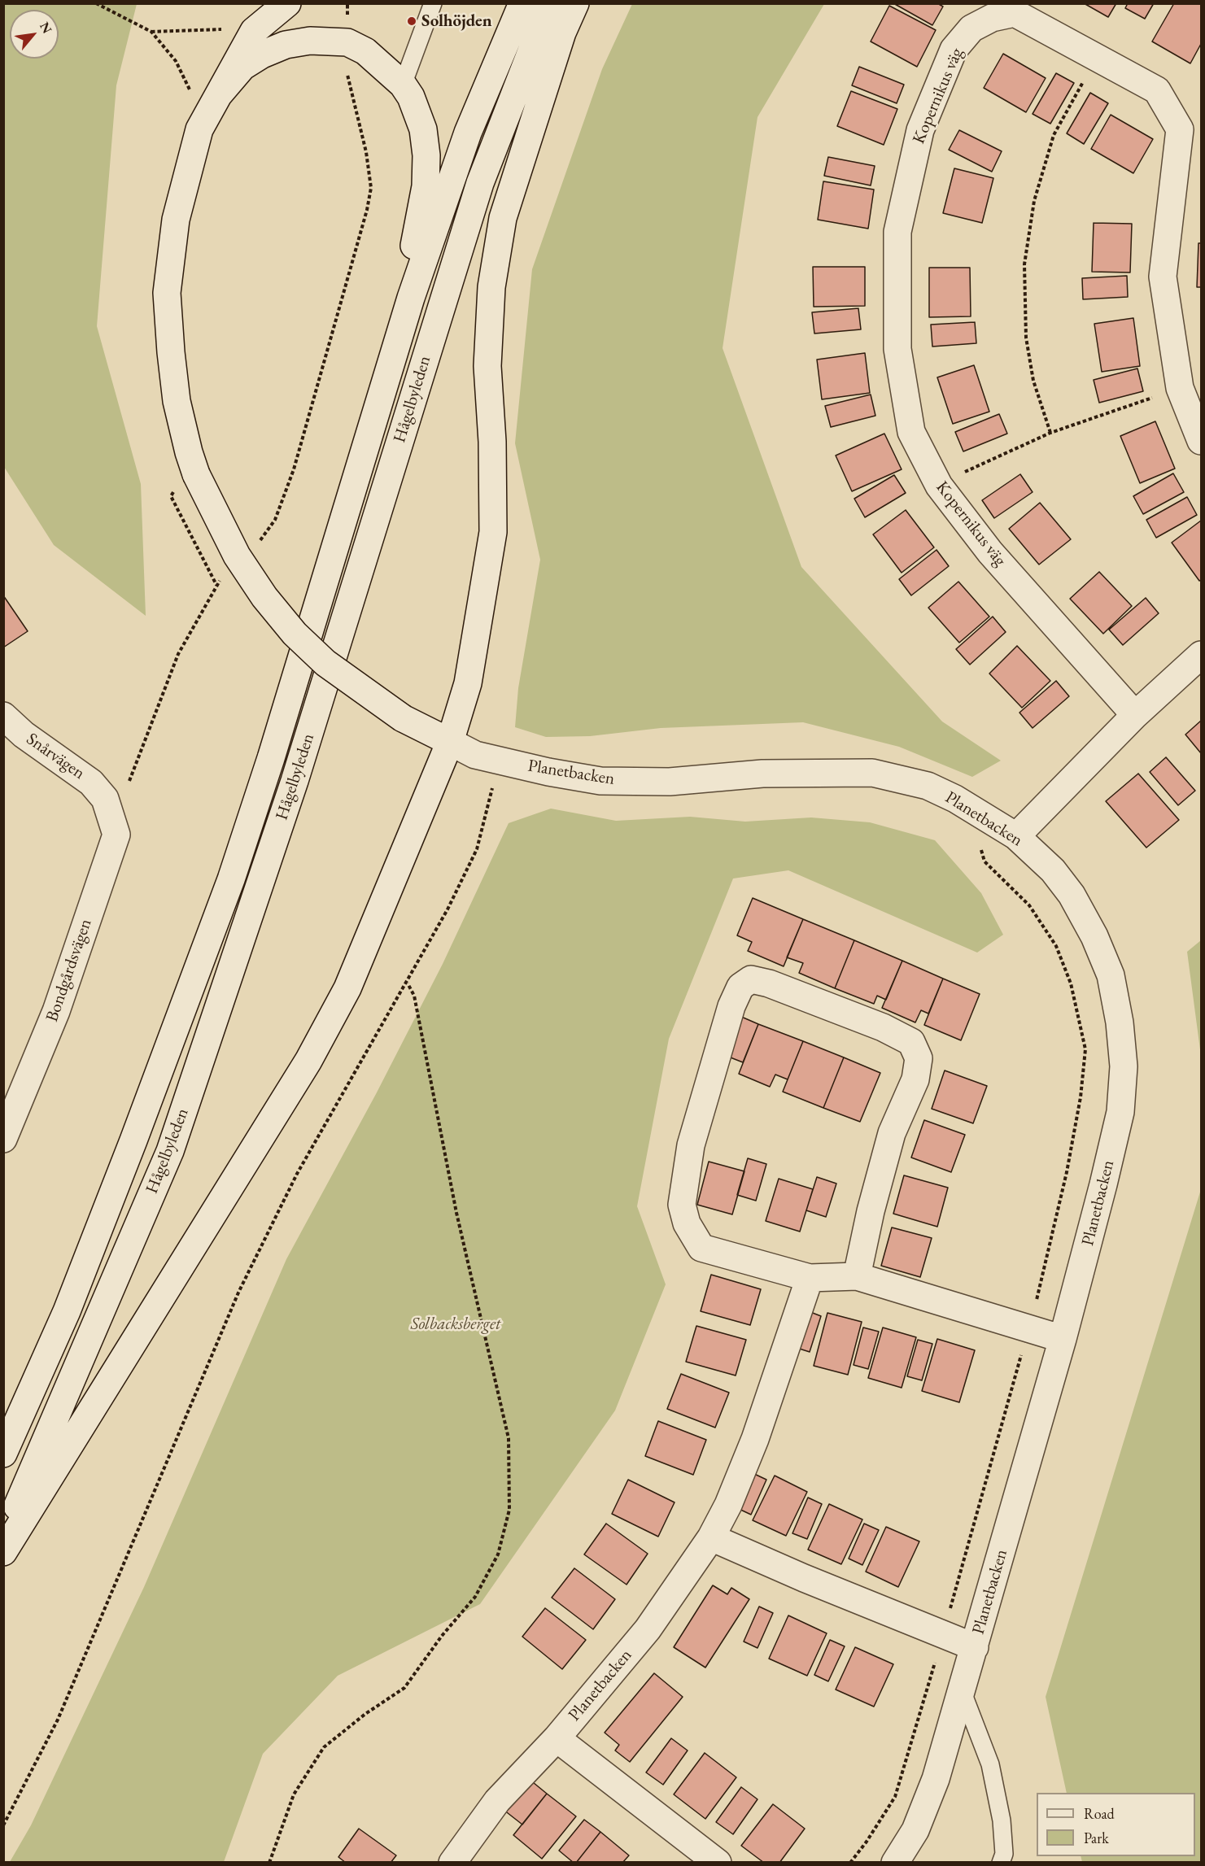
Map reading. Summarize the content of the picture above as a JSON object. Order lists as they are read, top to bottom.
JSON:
{
  "streets": {
    "main road": [
      "Kopernikus väg",
      "Hågelbyleden",
      "Snårvägen",
      "Planetbacken",
      "Bondgårdsvägen"
    ]
  },
  "crossings": [
    ["Snårvägen", "Bondgårdsvägen"]
  ],
  "parks": ["Solbacksberget"],
  "places": ["Solhöjden"],
  "legend": ["Road", "Park"],
  "north": "top right"
}
